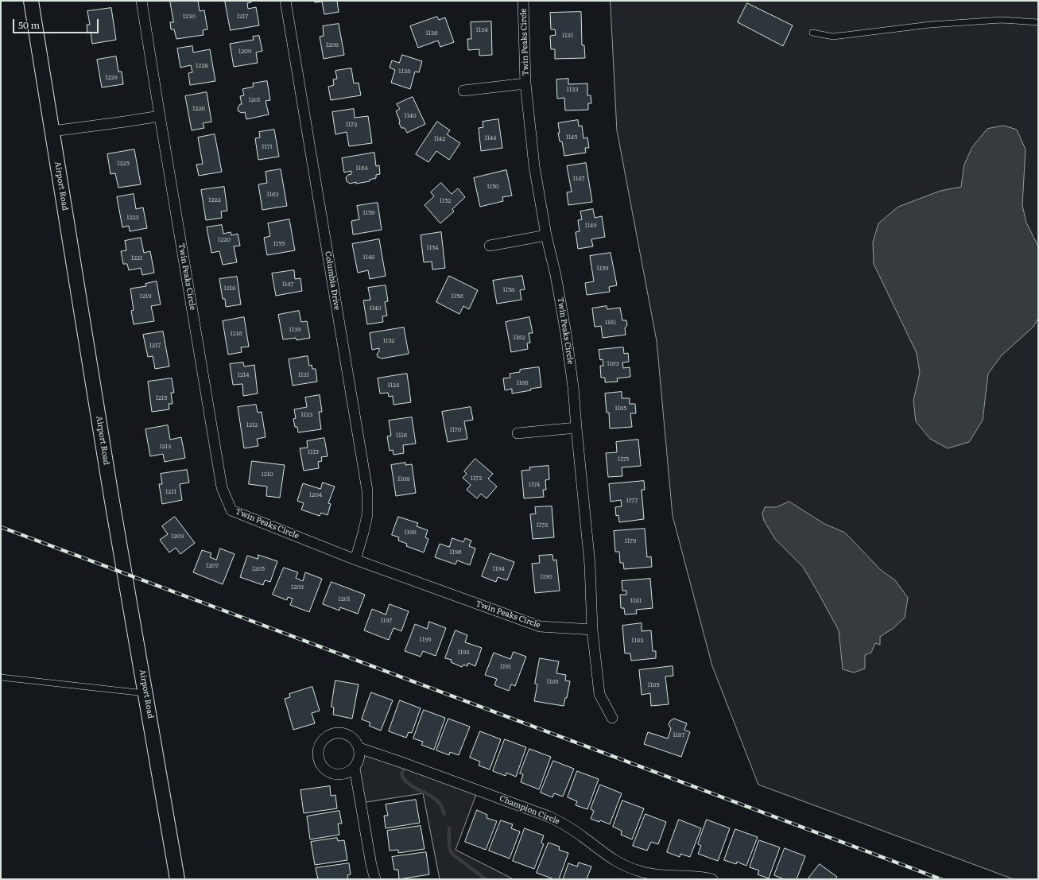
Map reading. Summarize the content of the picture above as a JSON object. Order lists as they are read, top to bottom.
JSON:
{
  "streets": {
    "main road": ["Airport Road"],
    "street": ["Twin Peaks Circle", "Columbia Drive", "Champion Circle"]
  },
  "crossings": [
    ["Twin Peaks Circle", "Columbia Drive"]
  ],
  "house_numbers": [
    "1230",
    "1217",
    "1134",
    "1136",
    "1131",
    "1208",
    "1209",
    "1228",
    "1138",
    "1229",
    "1133",
    "1201",
    "1226",
    "1140",
    "1172",
    "1145",
    "1144",
    "1142",
    "1171",
    "1225",
    "1164",
    "1147",
    "1150",
    "1163",
    "1222",
    "1152",
    "1156",
    "1223",
    "1149",
    "1220",
    "1155",
    "1154",
    "1148",
    "1221",
    "1159",
    "1147",
    "1218",
    "1158",
    "1219",
    "1156",
    "1140",
    "1161",
    "1139",
    "1216",
    "1162",
    "1132",
    "1217",
    "1163",
    "1214",
    "1131",
    "1168",
    "1124",
    "1215",
    "1165",
    "1123",
    "1212",
    "1170",
    "1116",
    "1213",
    "1115",
    "1175",
    "1210",
    "1172",
    "1108",
    "1174",
    "1211",
    "1204",
    "1177",
    "1178",
    "1198",
    "1209",
    "1179",
    "1196",
    "1207",
    "1205",
    "1194",
    "1190",
    "1203",
    "1201",
    "1181",
    "1197",
    "1195",
    "1183",
    "1193",
    "1191",
    "1189",
    "1185",
    "1187"
  ],
  "scale_bar": "50 m"
}
